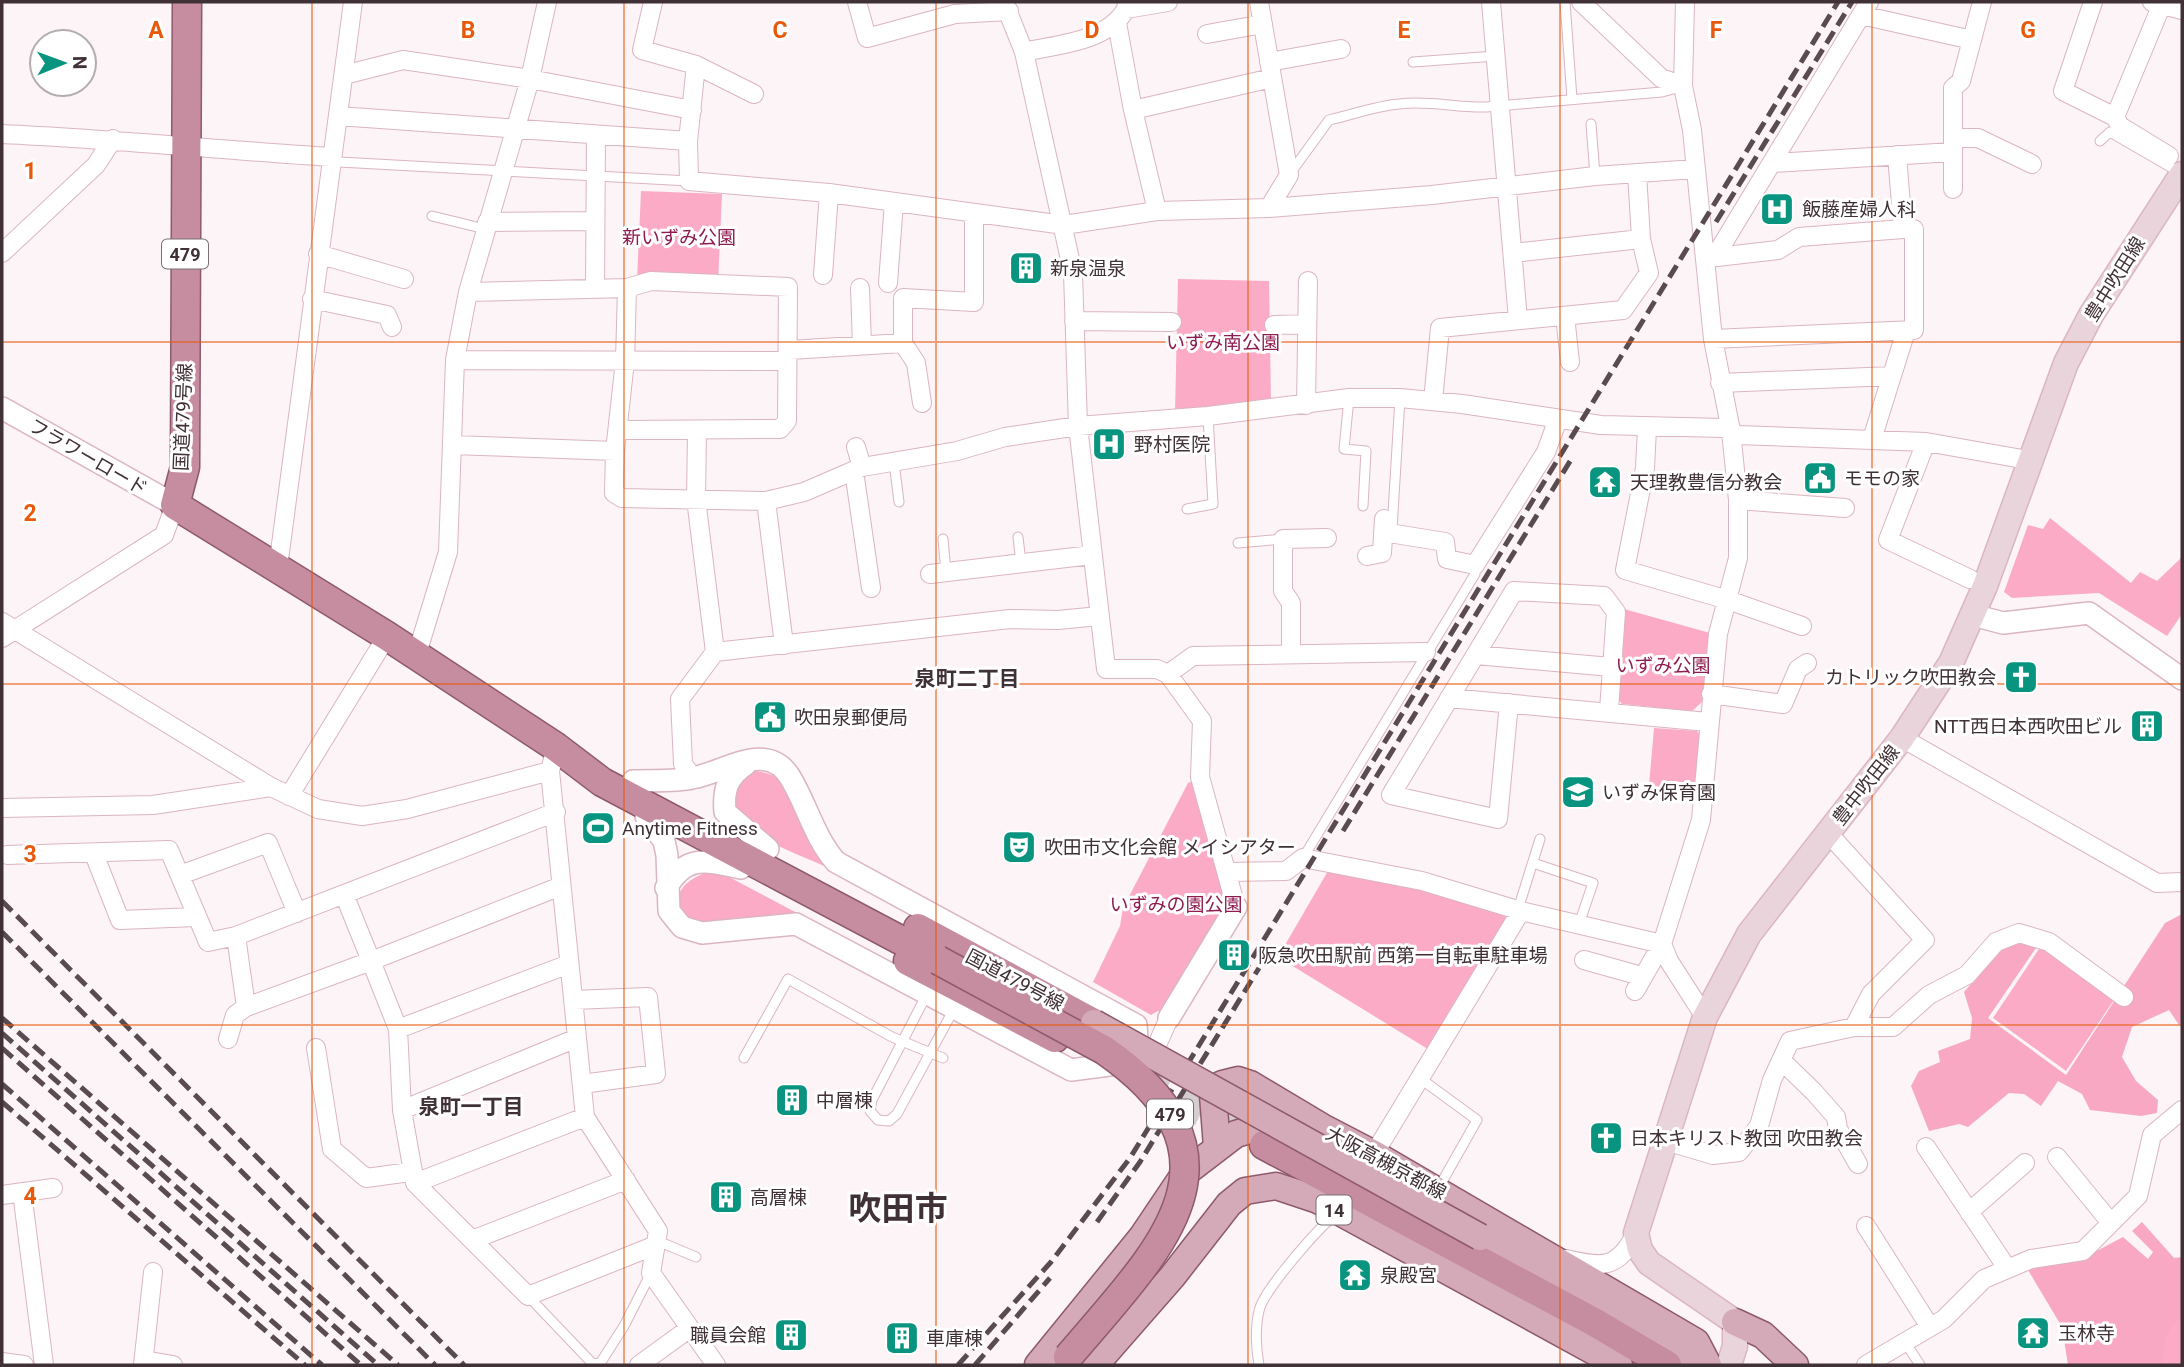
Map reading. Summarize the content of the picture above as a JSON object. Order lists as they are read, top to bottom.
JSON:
{
  "streets": {
    "highway": ["479", "国道479号線"],
    "main road": ["豊中吹田線", "大阪高槻京都線", "14"],
    "street": ["フラワーロード"]
  },
  "crossings": [
    ["479", "国道479号線"],
    ["国道479号線", "フラワーロード"],
    ["国道479号線", "大阪高槻京都線"],
    ["国道479号線", "14"],
    ["大阪高槻京都線", "14"]
  ],
  "districts": ["泉町二丁目", "泉町一丁目", "吹田市"],
  "parks": [
    "新いずみ公園",
    "いずみ南公園",
    "いずみ公園",
    "いずみの園公園"
  ],
  "places": {
    "hospital": ["飯藤産婦人科", "野村医院"],
    "building": [
      "新泉温泉",
      "NTT西日本西吹田ビル",
      "阪急吹田駅前 西第一自転車駐車場",
      "中層棟",
      "高層棟",
      "職員会館",
      "車庫棟"
    ],
    "public building": ["モモの家", "吹田泉郵便局"],
    "temple": ["天理教豊信分教会", "泉殿宮", "玉林寺"],
    "church": ["カトリック吹田教会", "日本キリスト教団 吹田教会"],
    "school or university": ["いずみ保育園"],
    "sports": ["Anytime Fitness"],
    "theatre": ["吹田市文化会館 メイシアター"]
  },
  "north": "right",
  "grid": {
    "columns": [
      "A",
      "B",
      "C",
      "D",
      "E",
      "F",
      "G"
    ],
    "rows": [
      "1",
      "2",
      "3",
      "4"
    ]
  }
}
